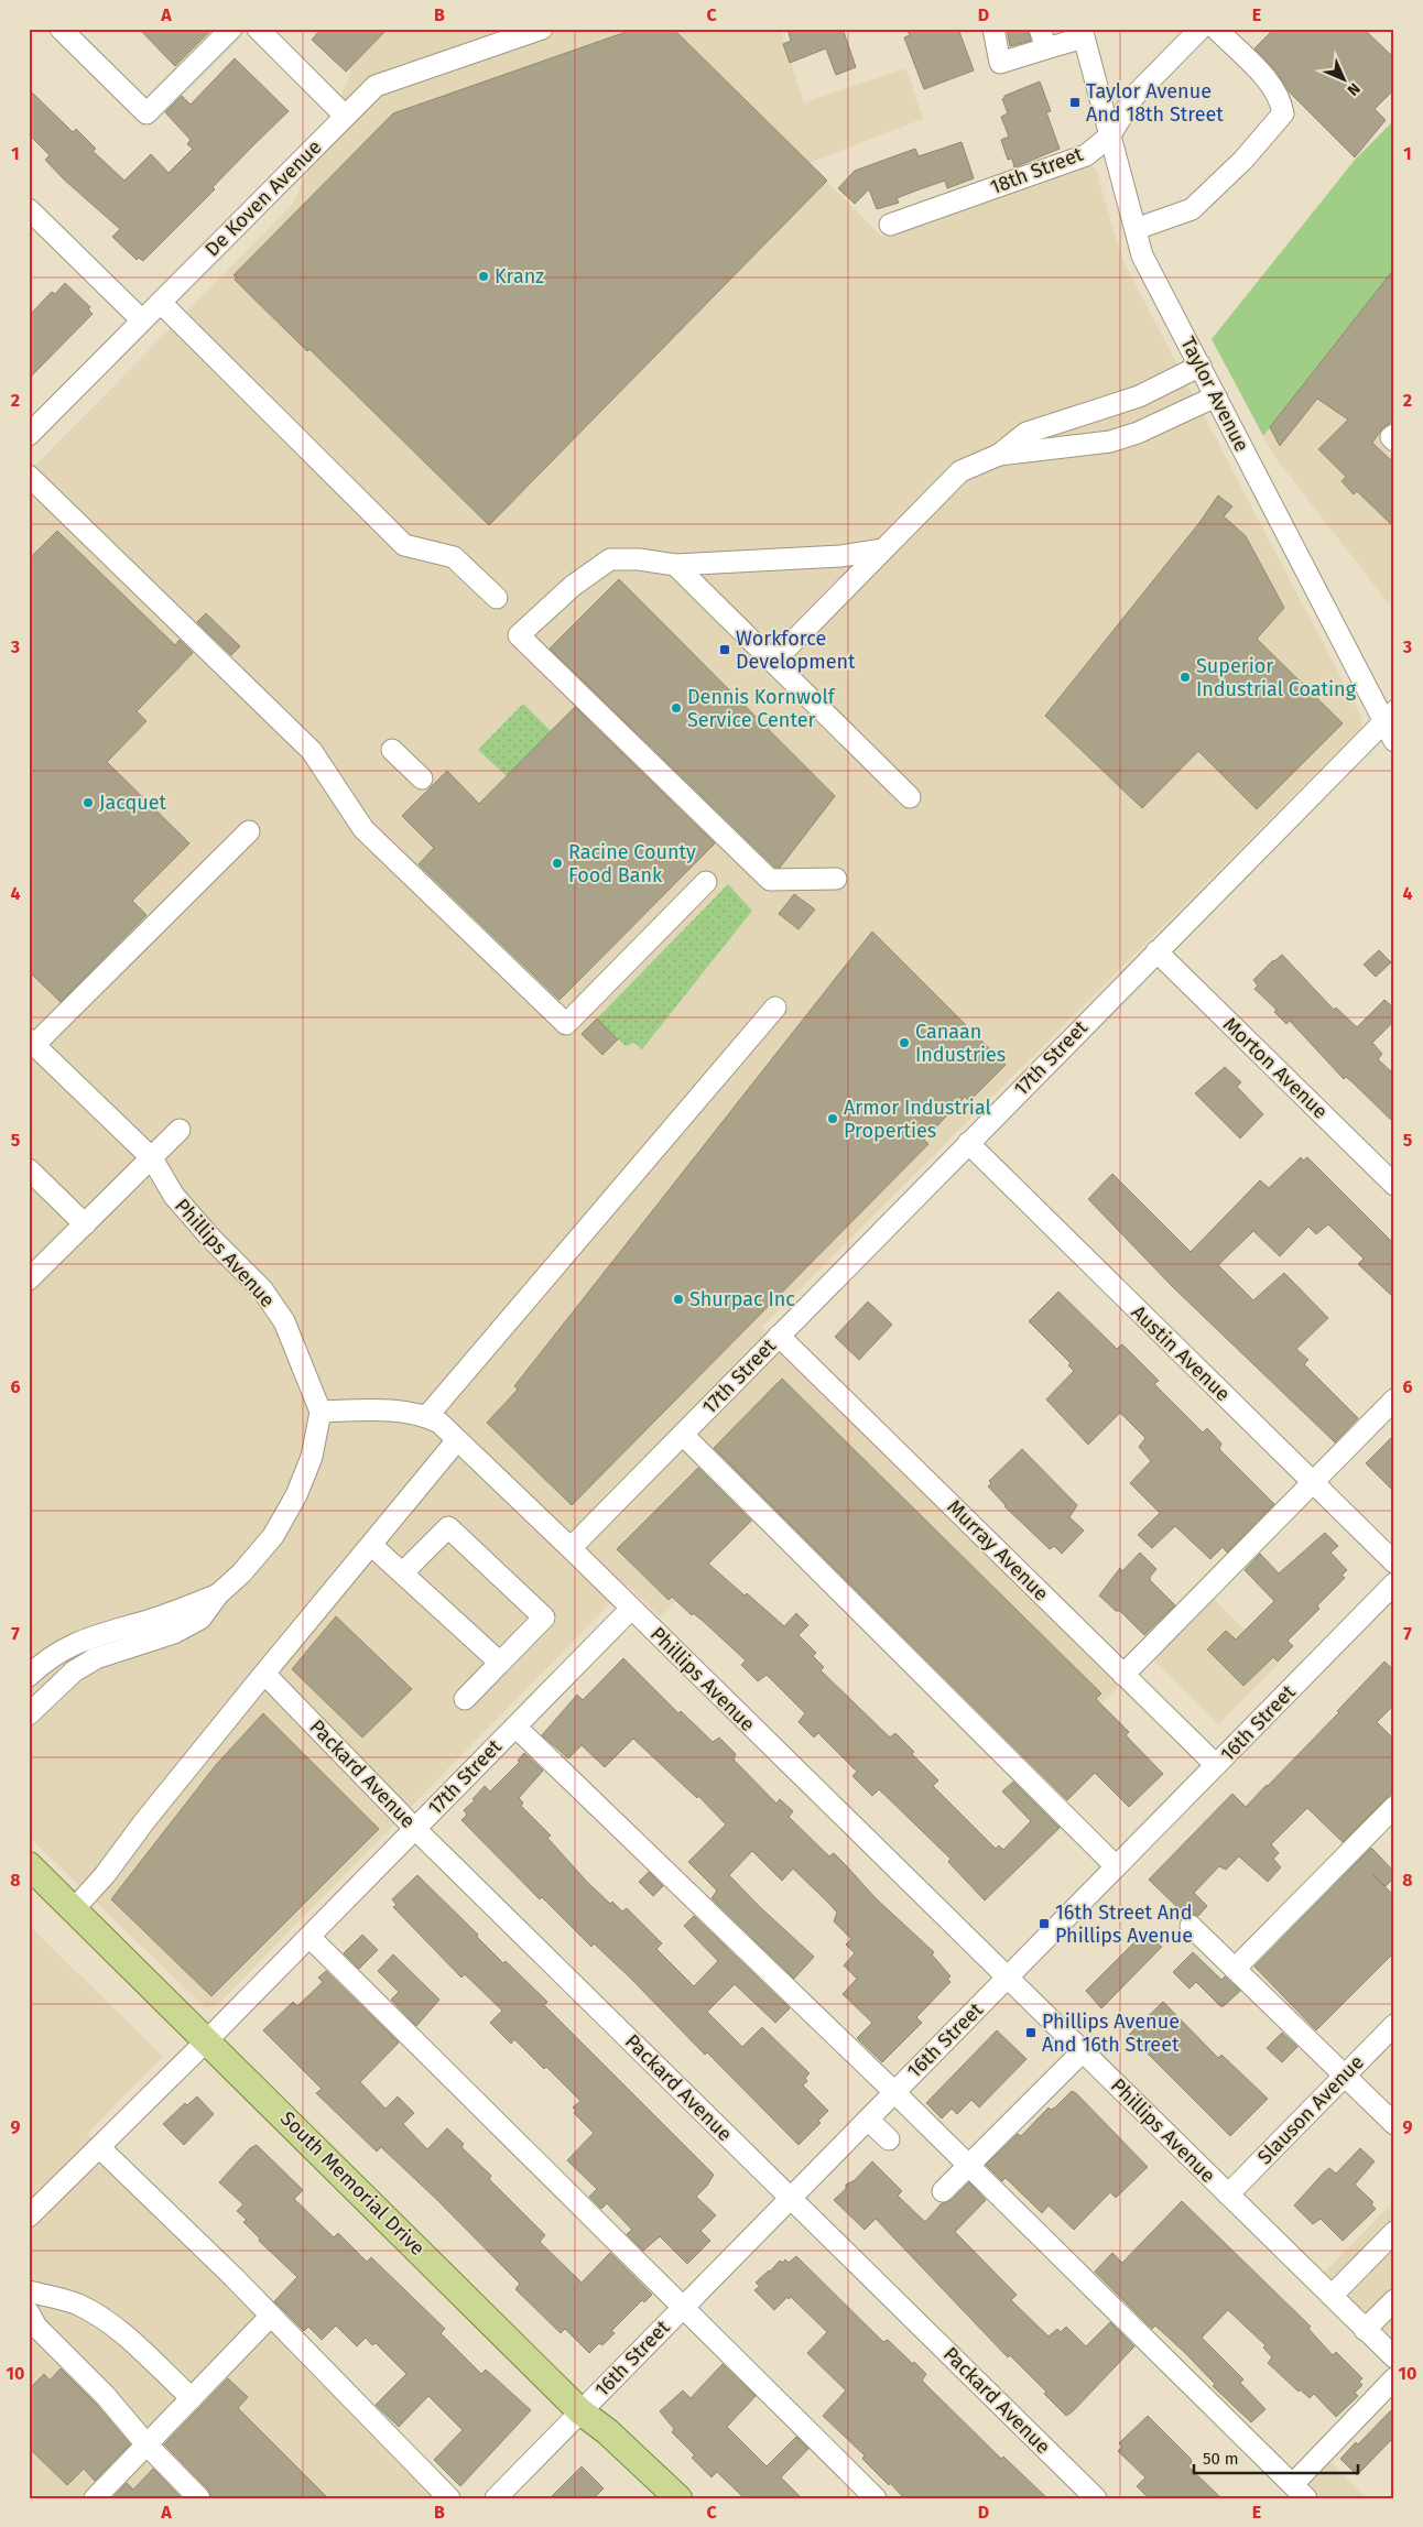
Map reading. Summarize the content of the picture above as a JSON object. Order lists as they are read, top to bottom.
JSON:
{
  "streets": {
    "main road": ["South Memorial Drive"],
    "street": [
      "18th Street",
      "De Koven Avenue",
      "Taylor Avenue",
      "17th Street",
      "Morton Avenue",
      "Phillips Avenue",
      "Austin Avenue",
      "Murray Avenue",
      "16th Street",
      "Packard Avenue",
      "Slauson Avenue"
    ]
  },
  "crossings": [
    ["18th Street", "Taylor Avenue"],
    ["Taylor Avenue", "17th Street"],
    ["17th Street", "Morton Avenue"],
    ["17th Street", "Phillips Avenue"],
    ["17th Street", "Austin Avenue"],
    ["17th Street", "Murray Avenue"],
    ["17th Street", "Packard Avenue"],
    ["17th Street", "South Memorial Drive"],
    ["Phillips Avenue", "16th Street"],
    ["Phillips Avenue", "Slauson Avenue"],
    ["Murray Avenue", "16th Street"],
    ["16th Street", "Packard Avenue"],
    ["16th Street", "South Memorial Drive"]
  ],
  "places": {
    "transit": [
      "Taylor Avenue And 18th Street",
      "Workforce Development",
      "16th Street And Phillips Avenue",
      "Phillips Avenue And 16th Street"
    ],
    "other": [
      "Kranz",
      "Superior Industrial Coating",
      "Dennis Kornwolf Service Center",
      "Jacquet",
      "Racine County Food Bank",
      "Canaan Industries",
      "Armor Industrial Properties",
      "Shurpac Inc"
    ]
  },
  "scale_bar": "50 m",
  "north": "bottom right",
  "grid": {
    "columns": [
      "A",
      "B",
      "C",
      "D",
      "E"
    ],
    "rows": [
      "1",
      "2",
      "3",
      "4",
      "5",
      "6",
      "7",
      "8",
      "9",
      "10"
    ]
  }
}
